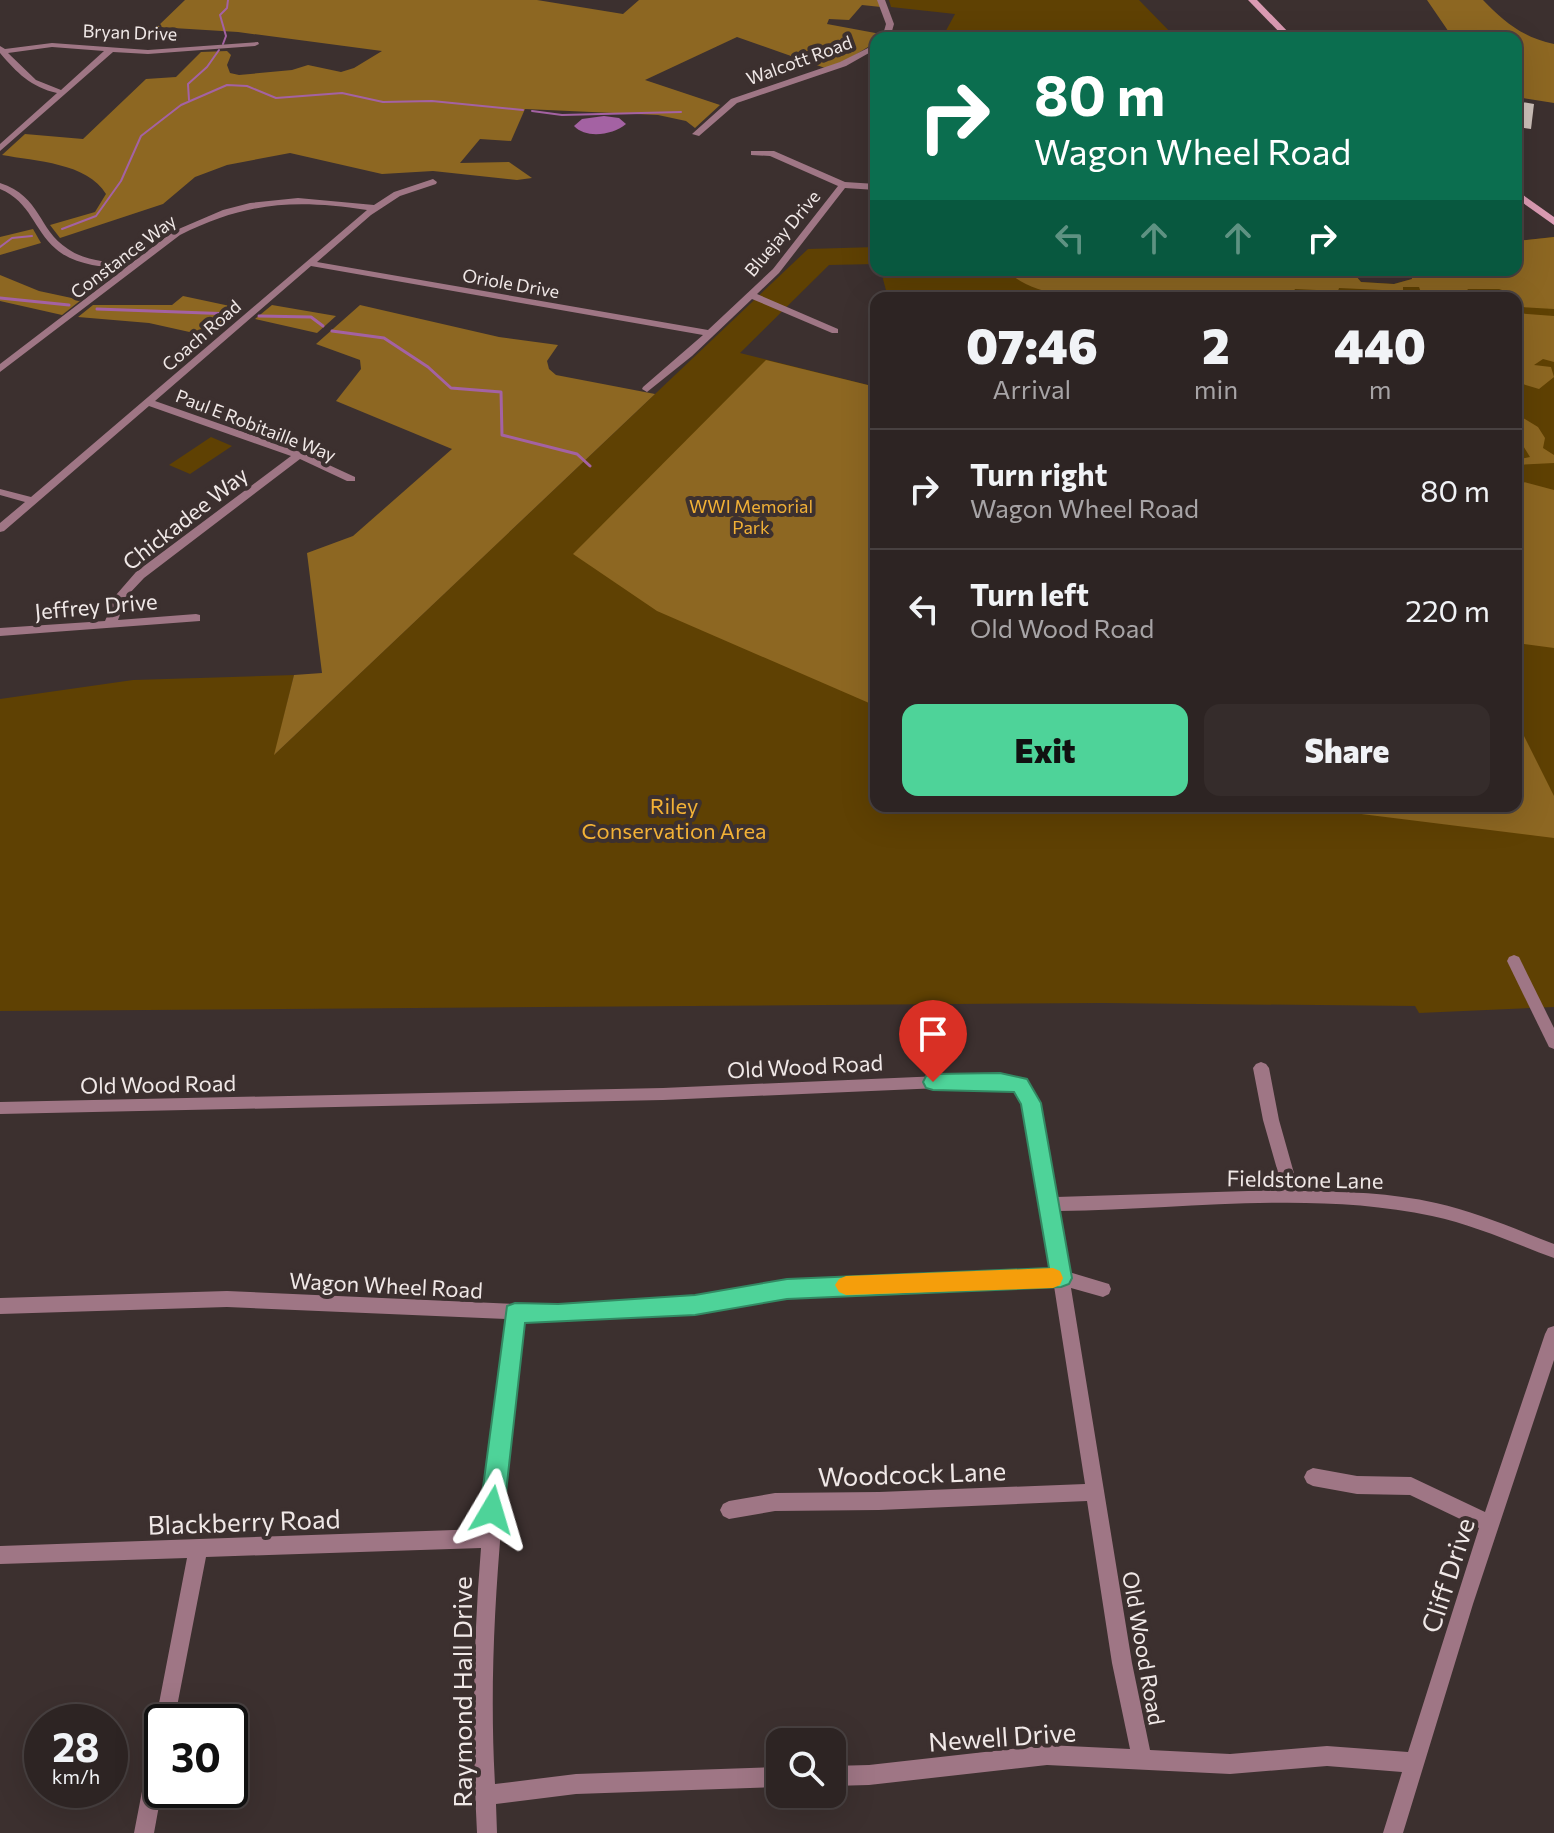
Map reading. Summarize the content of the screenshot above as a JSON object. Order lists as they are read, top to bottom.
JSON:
{
  "streets": {
    "street": [
      "Bryan Drive",
      "Walcott Road",
      "Bluejay Drive",
      "Constance Way",
      "Oriole Drive",
      "Coach Road",
      "Paul E Robitaille Way",
      "Chickadee Way",
      "Jeffrey Drive",
      "Old Wood Road",
      "Fieldstone Lane",
      "Wagon Wheel Road",
      "Woodcock Lane",
      "Blackberry Road",
      "Cliff Drive",
      "Raymond Hall Drive",
      "Newell Drive"
    ]
  },
  "crossings": [
    ["Bluejay Drive", "Oriole Drive"],
    ["Constance Way", "Coach Road"],
    ["Oriole Drive", "Coach Road"],
    ["Coach Road", "Paul E Robitaille Way"],
    ["Paul E Robitaille Way", "Chickadee Way"],
    ["Chickadee Way", "Jeffrey Drive"],
    ["Old Wood Road", "Fieldstone Lane"],
    ["Old Wood Road", "Wagon Wheel Road"],
    ["Old Wood Road", "Woodcock Lane"],
    ["Old Wood Road", "Newell Drive"],
    ["Wagon Wheel Road", "Raymond Hall Drive"],
    ["Blackberry Road", "Raymond Hall Drive"],
    ["Cliff Drive", "Newell Drive"]
  ],
  "parks": ["WWI Memorial Park", "Riley Conservation Area"],
  "page": {
    "turn": ["80 m", "Wagon Wheel Road"],
    "eta": [
      "07:46",
      "Arrival",
      "2",
      "min",
      "440",
      "m"
    ],
    "list": [
      {
        "name": "Turn right",
        "note": "Wagon Wheel Road",
        "value": "80 m"
      },
      {
        "name": "Turn left",
        "note": "Old Wood Road",
        "value": "220 m"
      }
    ],
    "buttons": ["Exit", "Share"],
    "speed": "28 km/h",
    "limit": "30"
  }
}
